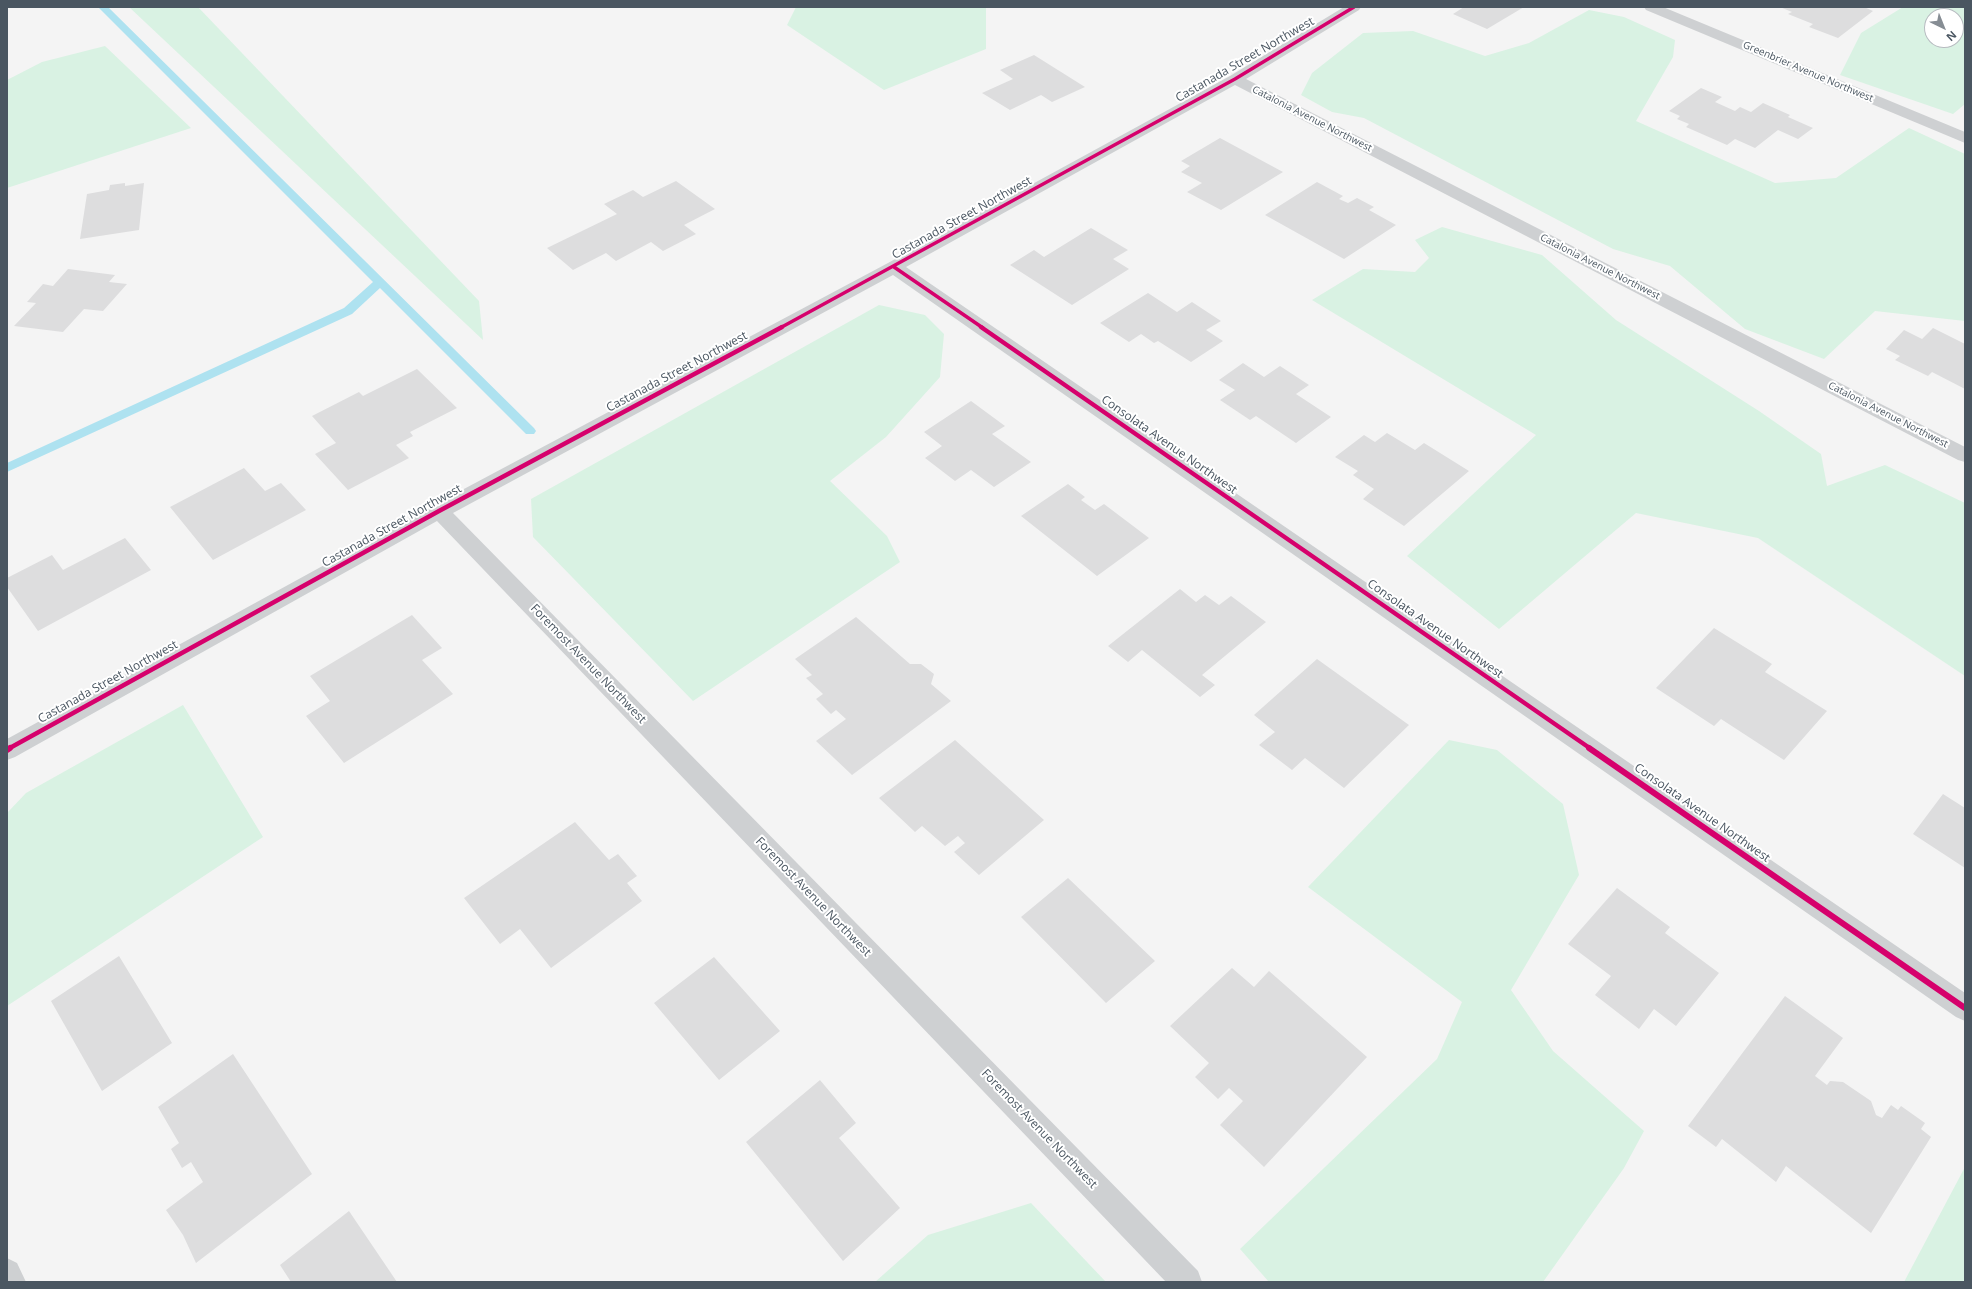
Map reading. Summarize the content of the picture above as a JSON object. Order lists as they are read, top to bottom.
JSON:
{
  "streets": {
    "street": [
      "Castanada Street Northwest",
      "Greenbrier Avenue Northwest",
      "Catalonia Avenue Northwest",
      "Consolata Avenue Northwest",
      "Foremost Avenue Northwest"
    ]
  },
  "crossings": [
    ["Castanada Street Northwest", "Catalonia Avenue Northwest"],
    ["Castanada Street Northwest", "Consolata Avenue Northwest"],
    ["Castanada Street Northwest", "Foremost Avenue Northwest"]
  ],
  "north": "bottom right"
}
